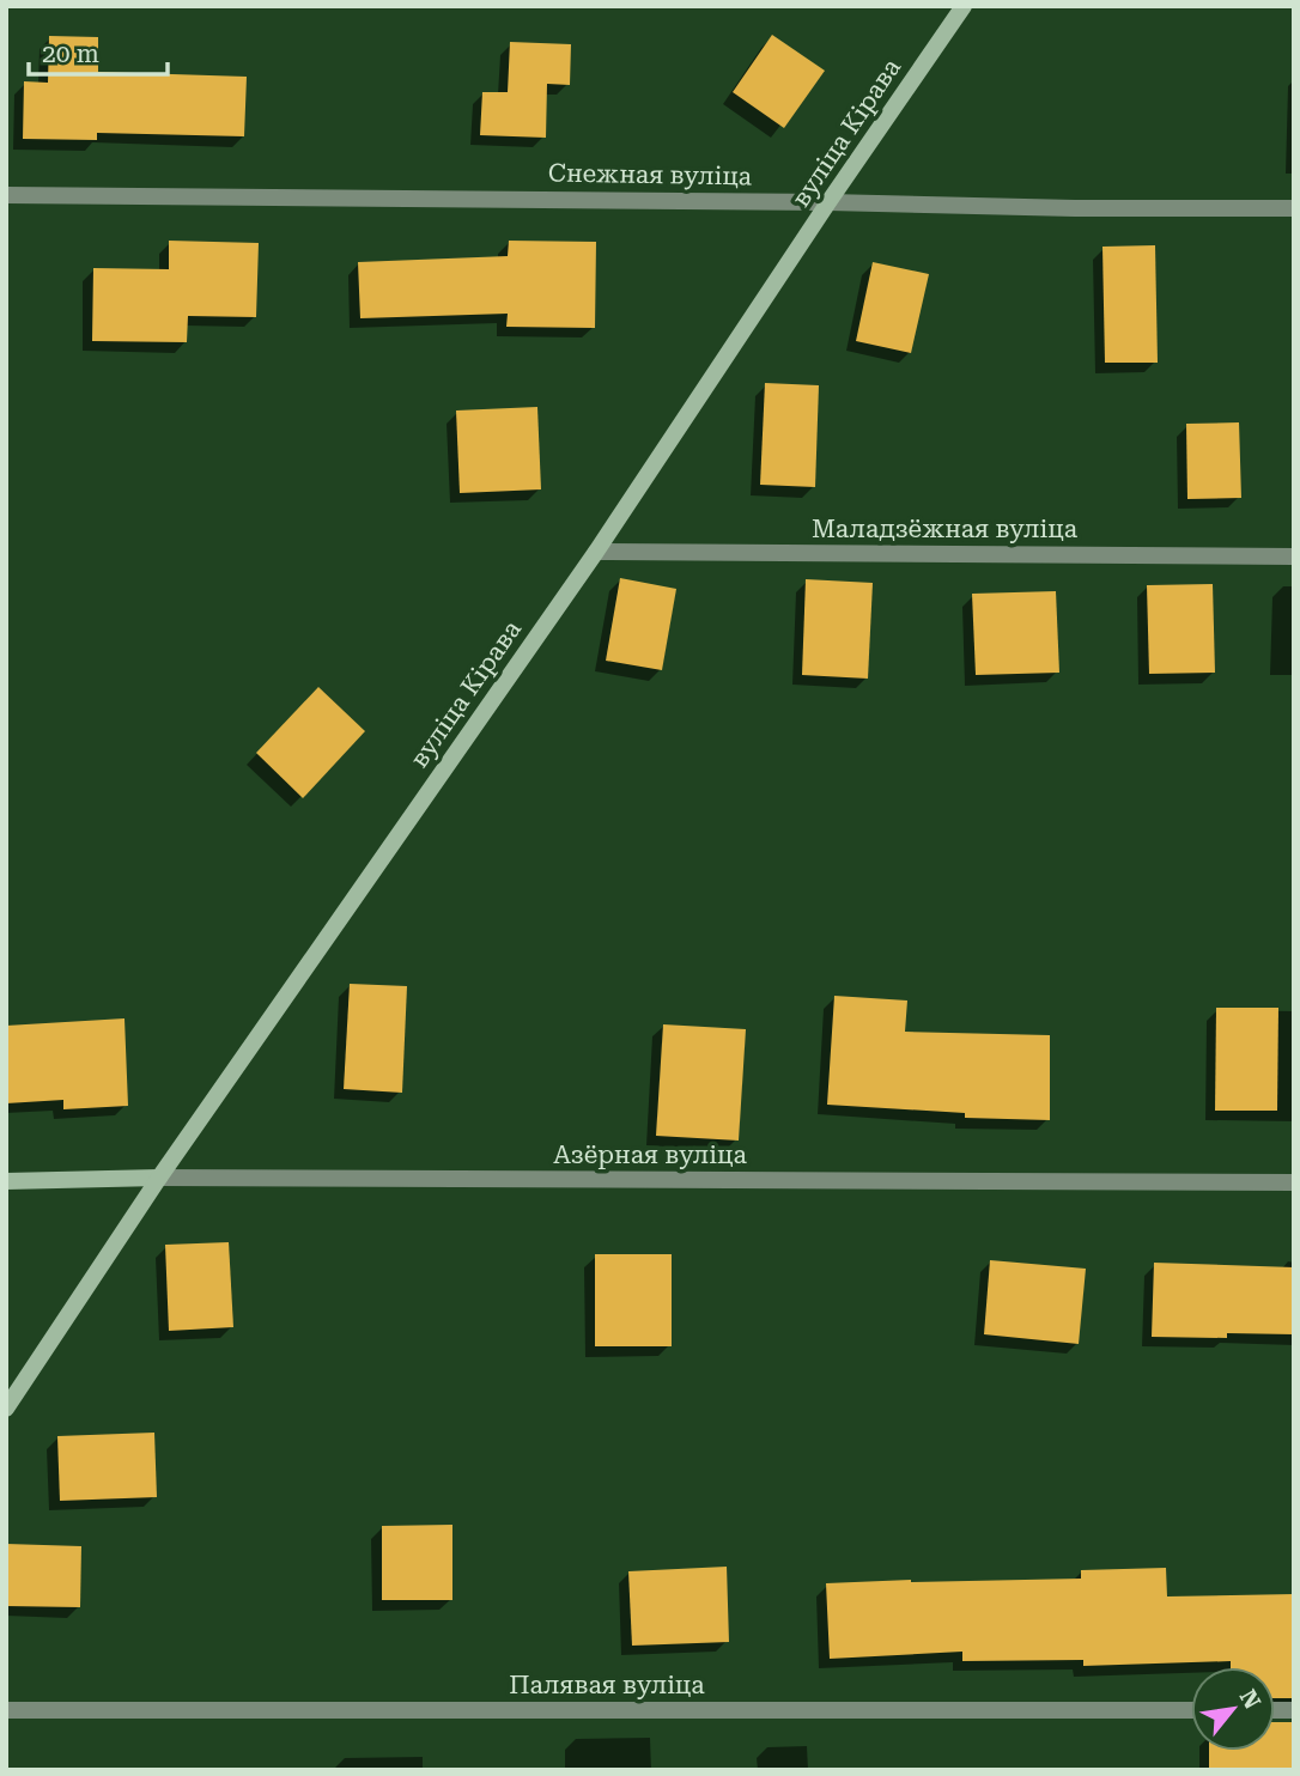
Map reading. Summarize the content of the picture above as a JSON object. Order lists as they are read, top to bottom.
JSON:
{
  "streets": {
    "main road": ["вуліца Кірава", "Азёрная вуліца"],
    "street": ["Снежная вуліца", "Маладзёжная вуліца", "Палявая вуліца"]
  },
  "crossings": [
    ["вуліца Кірава", "Снежная вуліца"],
    ["вуліца Кірава", "Маладзёжная вуліца"],
    ["вуліца Кірава", "Азёрная вуліца"]
  ],
  "scale_bar": "20 m",
  "north": "top right"
}
